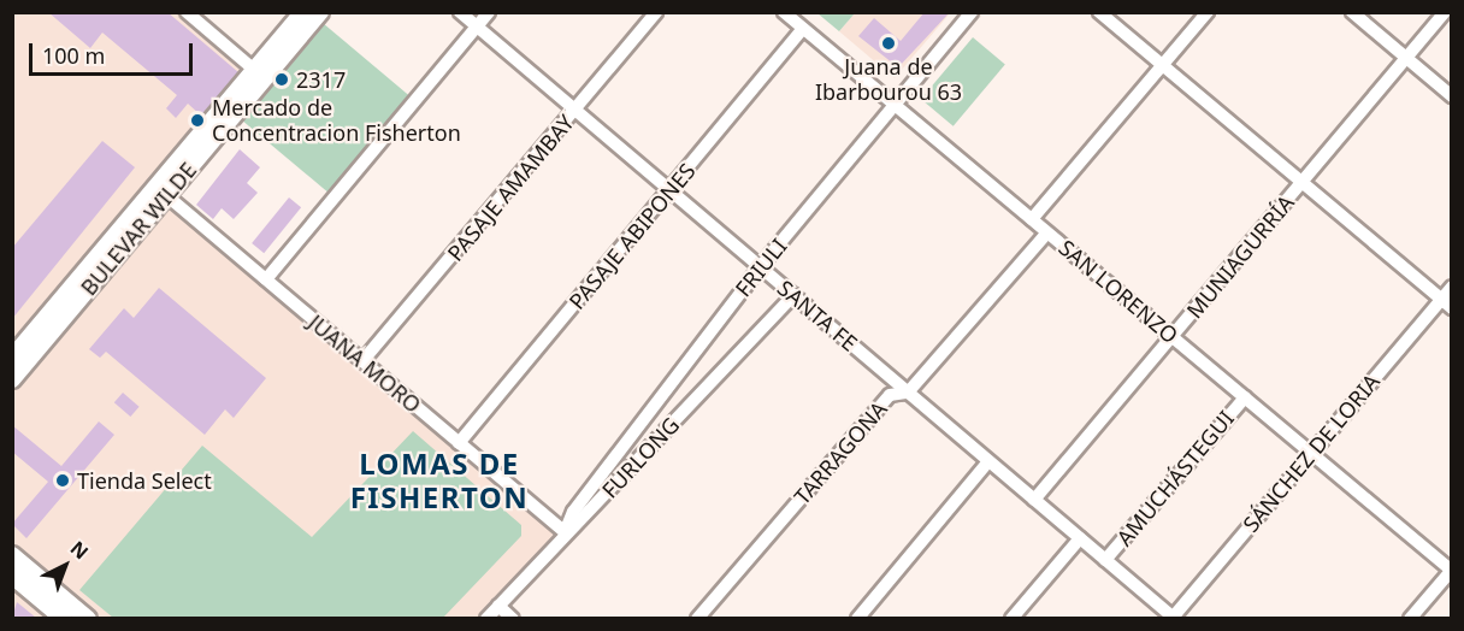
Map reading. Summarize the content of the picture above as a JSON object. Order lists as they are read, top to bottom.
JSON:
{
  "streets": {
    "main road": ["BULEVAR WILDE"],
    "street": [
      "PASAJE AMAMBAY",
      "PASAJE ABIPONES",
      "MUNIAGURRÍA",
      "FRIULI",
      "SAN LORENZO",
      "SANTA FE",
      "JUANA MORO",
      "TARRAGONA",
      "SÁNCHEZ DE LORIA",
      "FURLONG",
      "AMUCHÁSTEGUI"
    ]
  },
  "crossings": [
    ["PASAJE AMAMBAY", "SANTA FE"],
    ["PASAJE AMAMBAY", "JUANA MORO"],
    ["BULEVAR WILDE", "JUANA MORO"],
    ["PASAJE ABIPONES", "SAN LORENZO"],
    ["PASAJE ABIPONES", "SANTA FE"],
    ["PASAJE ABIPONES", "JUANA MORO"],
    ["MUNIAGURRÍA", "SAN LORENZO"],
    ["MUNIAGURRÍA", "SANTA FE"],
    ["FRIULI", "SAN LORENZO"],
    ["FRIULI", "SANTA FE"],
    ["FRIULI", "JUANA MORO"],
    ["FRIULI", "FURLONG"],
    ["SAN LORENZO", "TARRAGONA"],
    ["SAN LORENZO", "SÁNCHEZ DE LORIA"],
    ["SAN LORENZO", "AMUCHÁSTEGUI"],
    ["SANTA FE", "TARRAGONA"],
    ["SANTA FE", "SÁNCHEZ DE LORIA"],
    ["SANTA FE", "FURLONG"],
    ["SANTA FE", "AMUCHÁSTEGUI"],
    ["JUANA MORO", "FURLONG"]
  ],
  "districts": ["LOMAS DE FISHERTON"],
  "places": [
    "Juana de Ibarbourou 63",
    "2317",
    "Mercado de Concentracion Fisherton",
    "Tienda Select"
  ],
  "scale_bar": "100 m",
  "north": "top right"
}
